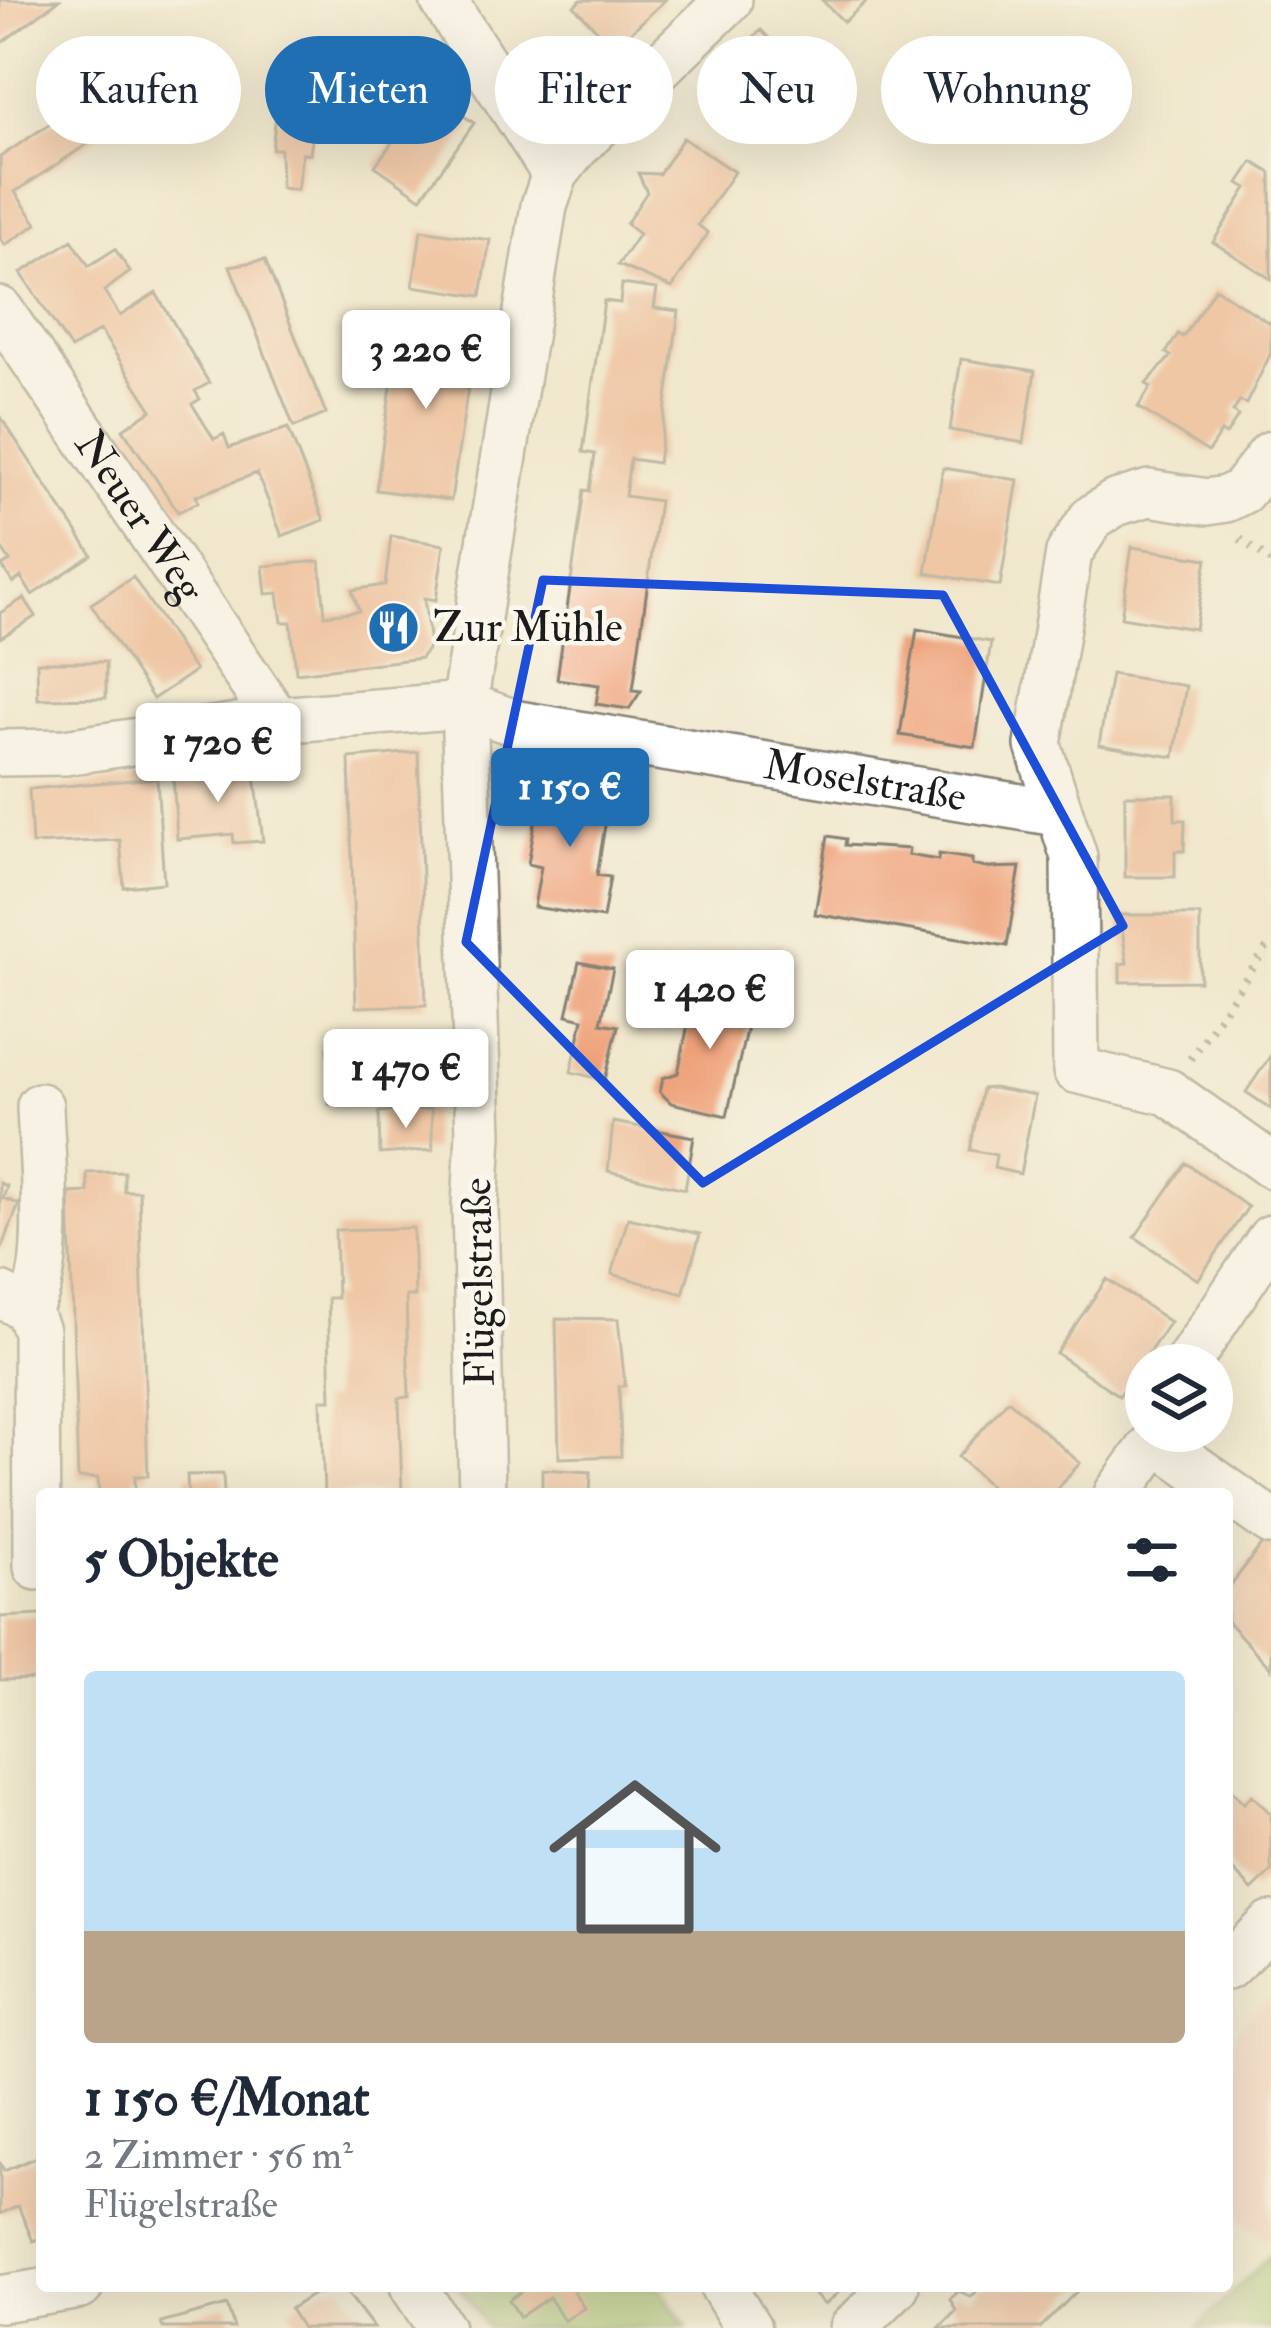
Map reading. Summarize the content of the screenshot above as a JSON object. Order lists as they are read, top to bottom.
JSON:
{
  "streets": {
    "street": ["Neuer Weg", "Moselstraße", "Flügelstraße"]
  },
  "crossings": [
    ["Moselstraße", "Flügelstraße"]
  ],
  "places": {
    "restaurant": ["Zur Mühle"]
  },
  "page": {
    "chip": [
      "Kaufen",
      "Mieten",
      "Filter",
      "Neu",
      "Wohnung"
    ],
    "price": [
      "3 220 €",
      "1 720 €",
      "1 150 €",
      "1 420 €",
      "1 470 €"
    ],
    "heading": "5 Objekte",
    "list": [
      {
        "name": "1 150 €/Monat",
        "note": "2 Zimmer · 56 m² · Flügelstraße"
      }
    ]
  }
}
